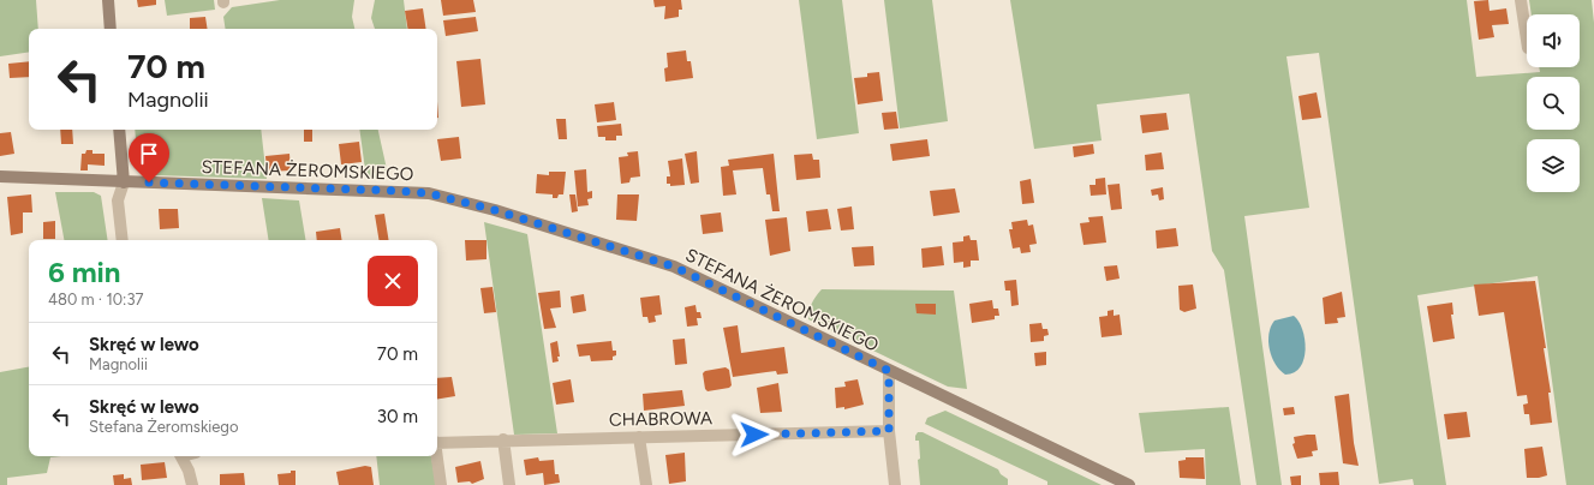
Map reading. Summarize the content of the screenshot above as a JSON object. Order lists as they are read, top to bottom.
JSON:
{
  "streets": {
    "street": ["STEFANA ŻEROMSKIEGO", "CHABROWA"]
  },
  "page": {
    "turn": ["70 m", "Magnolii"],
    "heading": ["6 min", "480 m · 10:37"],
    "list": [
      {
        "name": "Skręć w lewo",
        "note": "Magnolii",
        "value": "70 m"
      },
      {
        "name": "Skręć w lewo",
        "note": "Stefana Żeromskiego",
        "value": "30 m"
      }
    ]
  }
}
